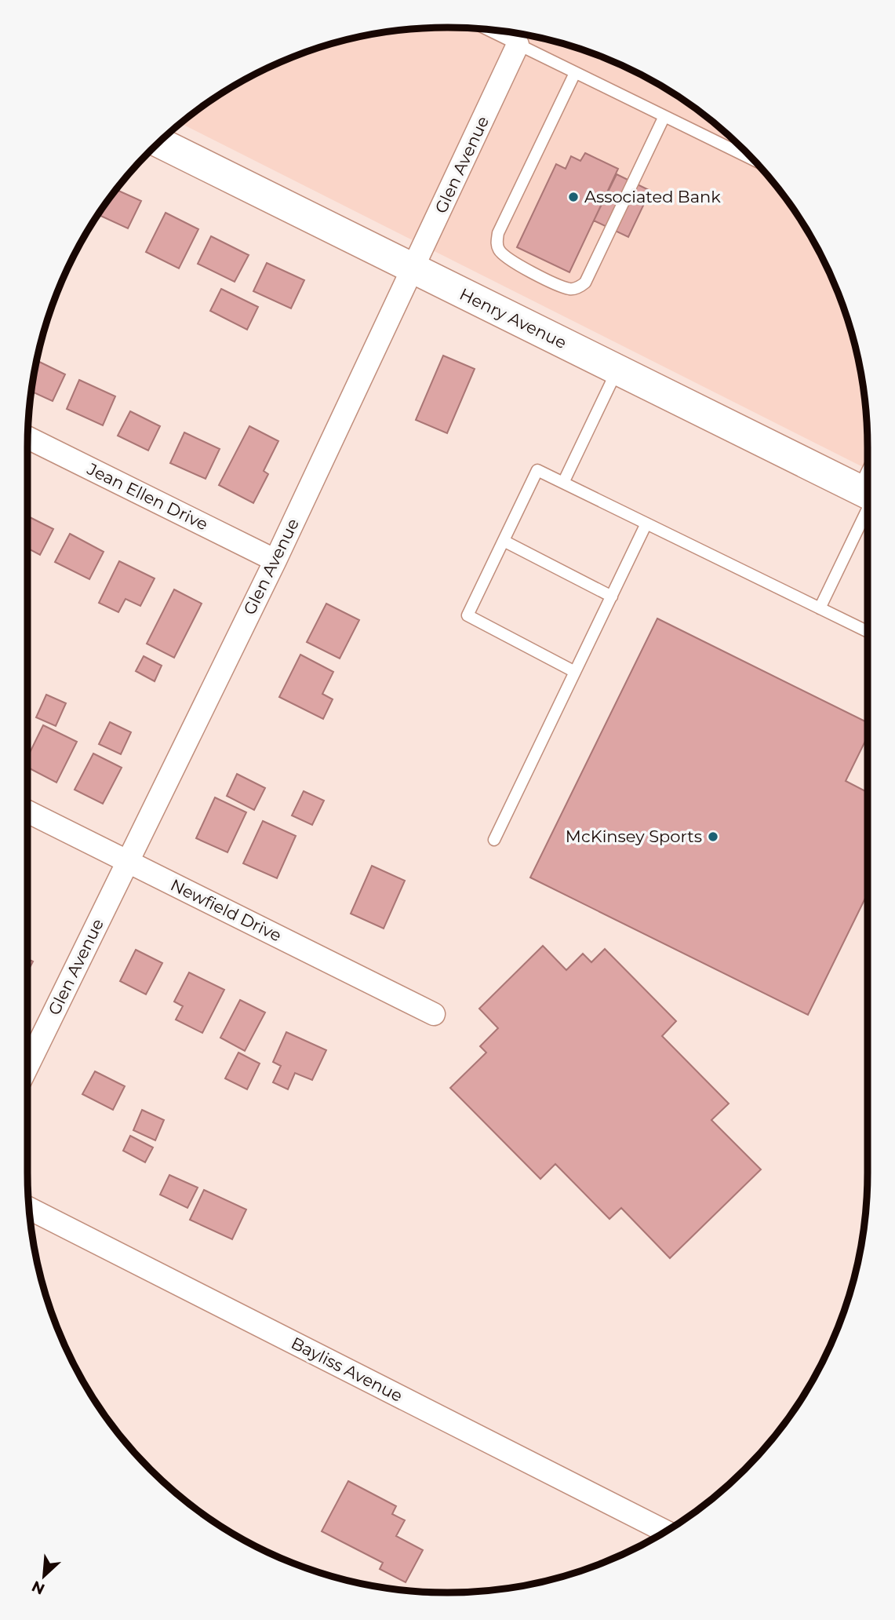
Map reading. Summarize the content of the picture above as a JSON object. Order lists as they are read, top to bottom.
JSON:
{
  "streets": {
    "street": [
      "Glen Avenue",
      "Henry Avenue",
      "Jean Ellen Drive",
      "Newfield Drive",
      "Bayliss Avenue"
    ]
  },
  "crossings": [
    ["Glen Avenue", "Henry Avenue"],
    ["Glen Avenue", "Jean Ellen Drive"],
    ["Glen Avenue", "Newfield Drive"]
  ],
  "places": ["Associated Bank", "McKinsey Sports"],
  "north": "bottom left"
}
